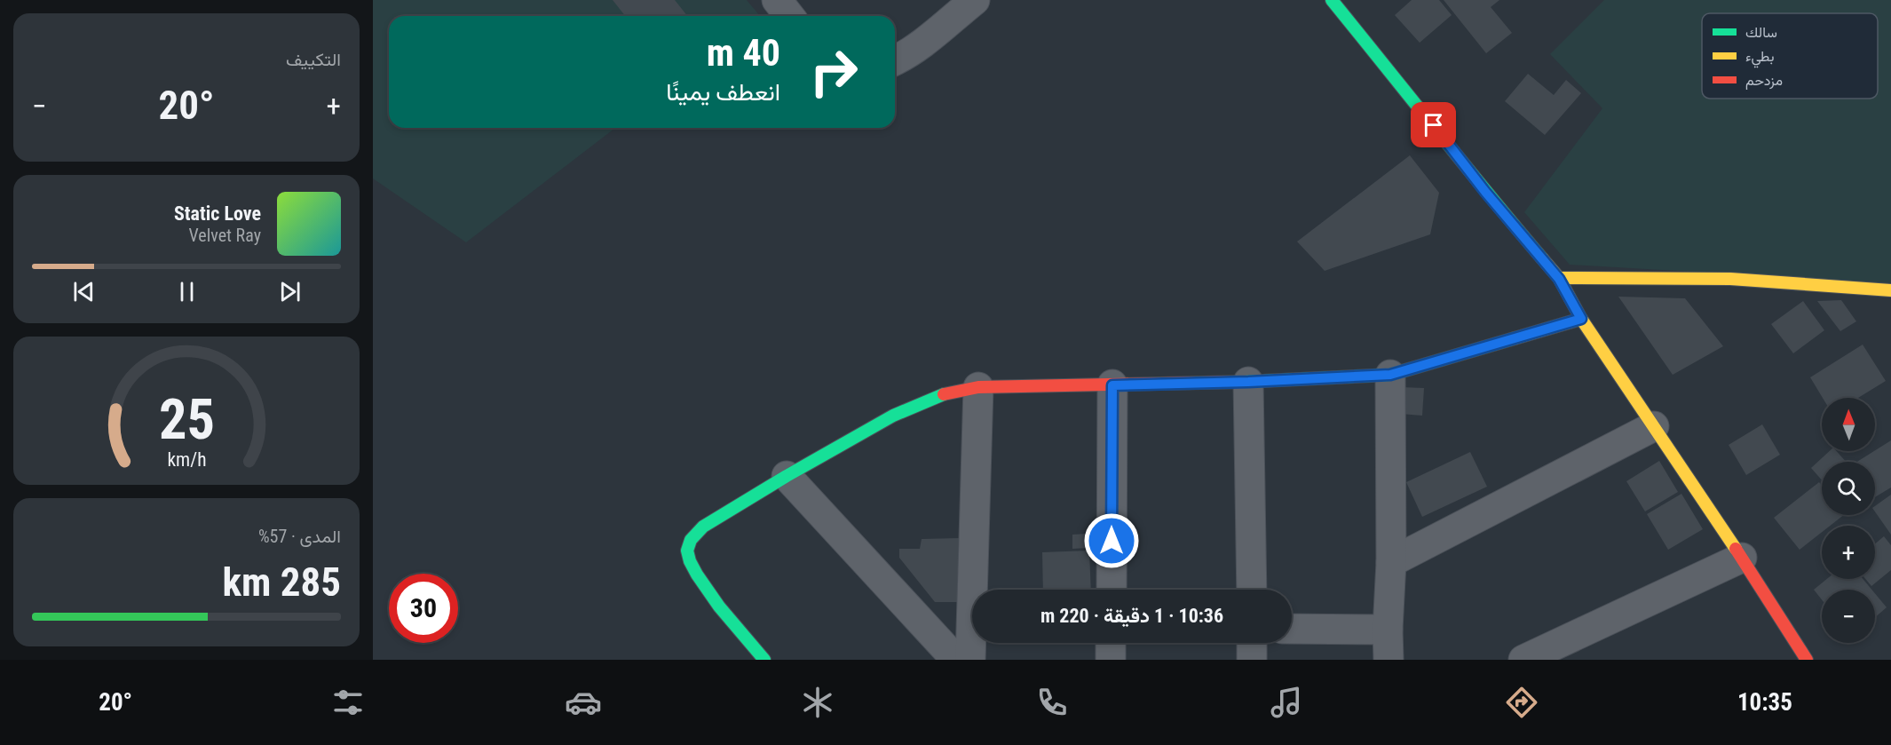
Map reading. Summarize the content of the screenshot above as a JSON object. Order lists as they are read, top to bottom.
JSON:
{
  "legend": ["سالك", "بطيء", "مزدحم"],
  "north": "top",
  "page": {
    "tile": [
      "التكييف",
      ["المدى · 57%", "285 km"]
    ],
    "turn": ["40 m", "انعطف يمينًا"],
    "heat": ["−", "20°", "+"],
    "song": ["Static Love", "Velvet Ray"],
    "map_buttons": ["+", "−"],
    "limit": "30",
    "trip": "10:36 · 1 دقيقة · 220 m",
    "tabs": ["10:35", "20°"],
    "gauge": ["25", "km/h"]
  }
}
